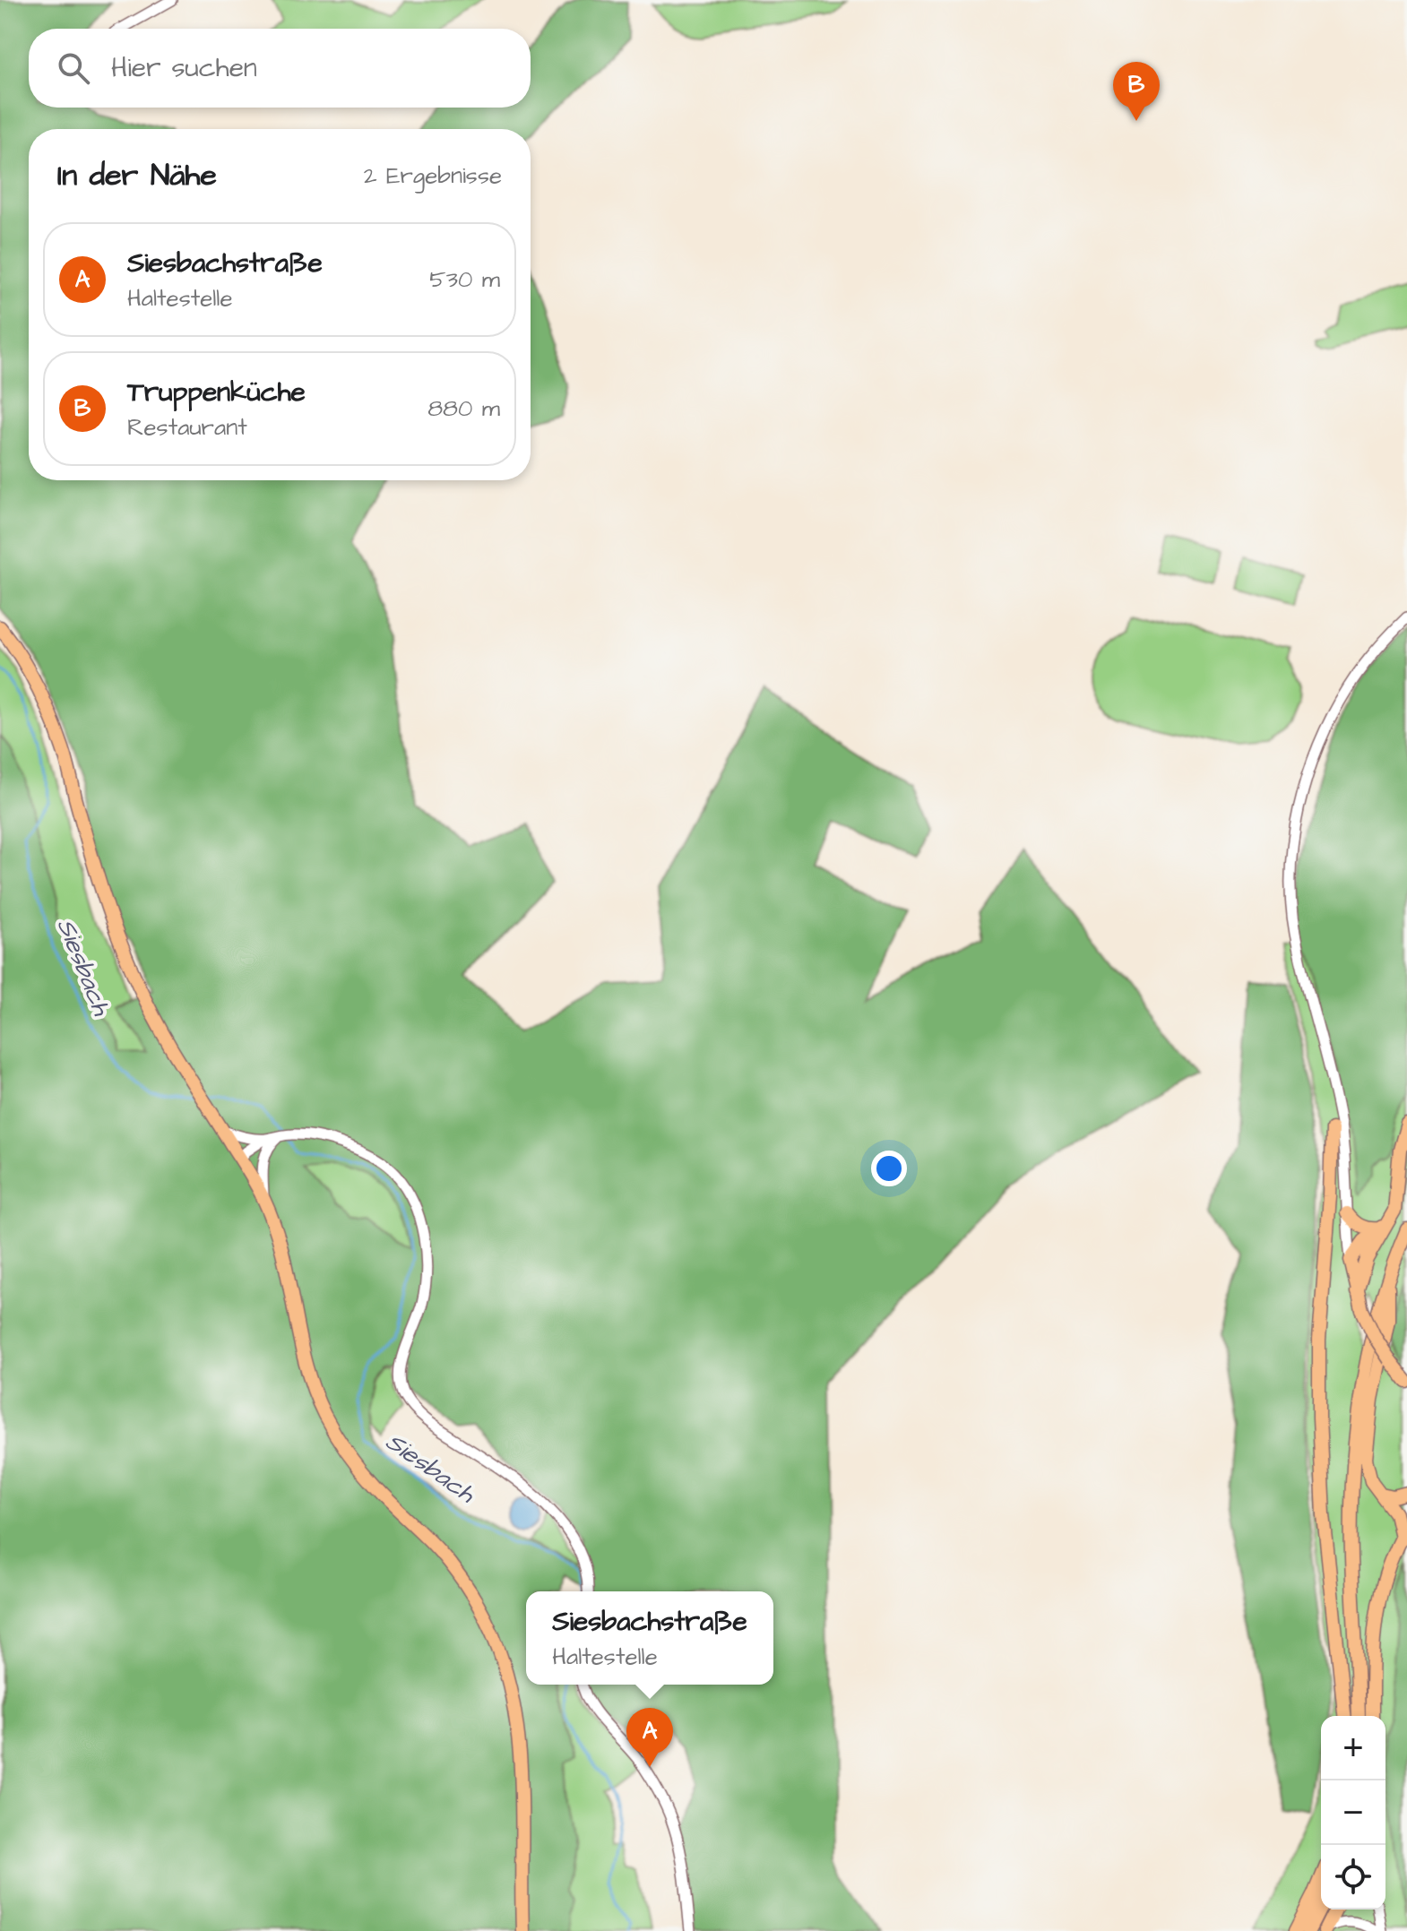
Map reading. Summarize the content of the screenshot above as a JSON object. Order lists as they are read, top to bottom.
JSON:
{
  "water": ["Siesbach"],
  "page": {
    "search": "Hier suchen",
    "pins": ["B", "A"],
    "heading": ["In der Nähe", "2 Ergebnisse"],
    "list": [
      {
        "mark": "A",
        "name": "Siesbachstraße",
        "note": "Haltestelle",
        "value": "530 m"
      },
      {
        "mark": "B",
        "name": "Truppenküche",
        "note": "Restaurant",
        "value": "880 m"
      }
    ],
    "popup": ["Siesbachstraße", "Haltestelle"],
    "map_buttons": ["+", "−"]
  }
}
